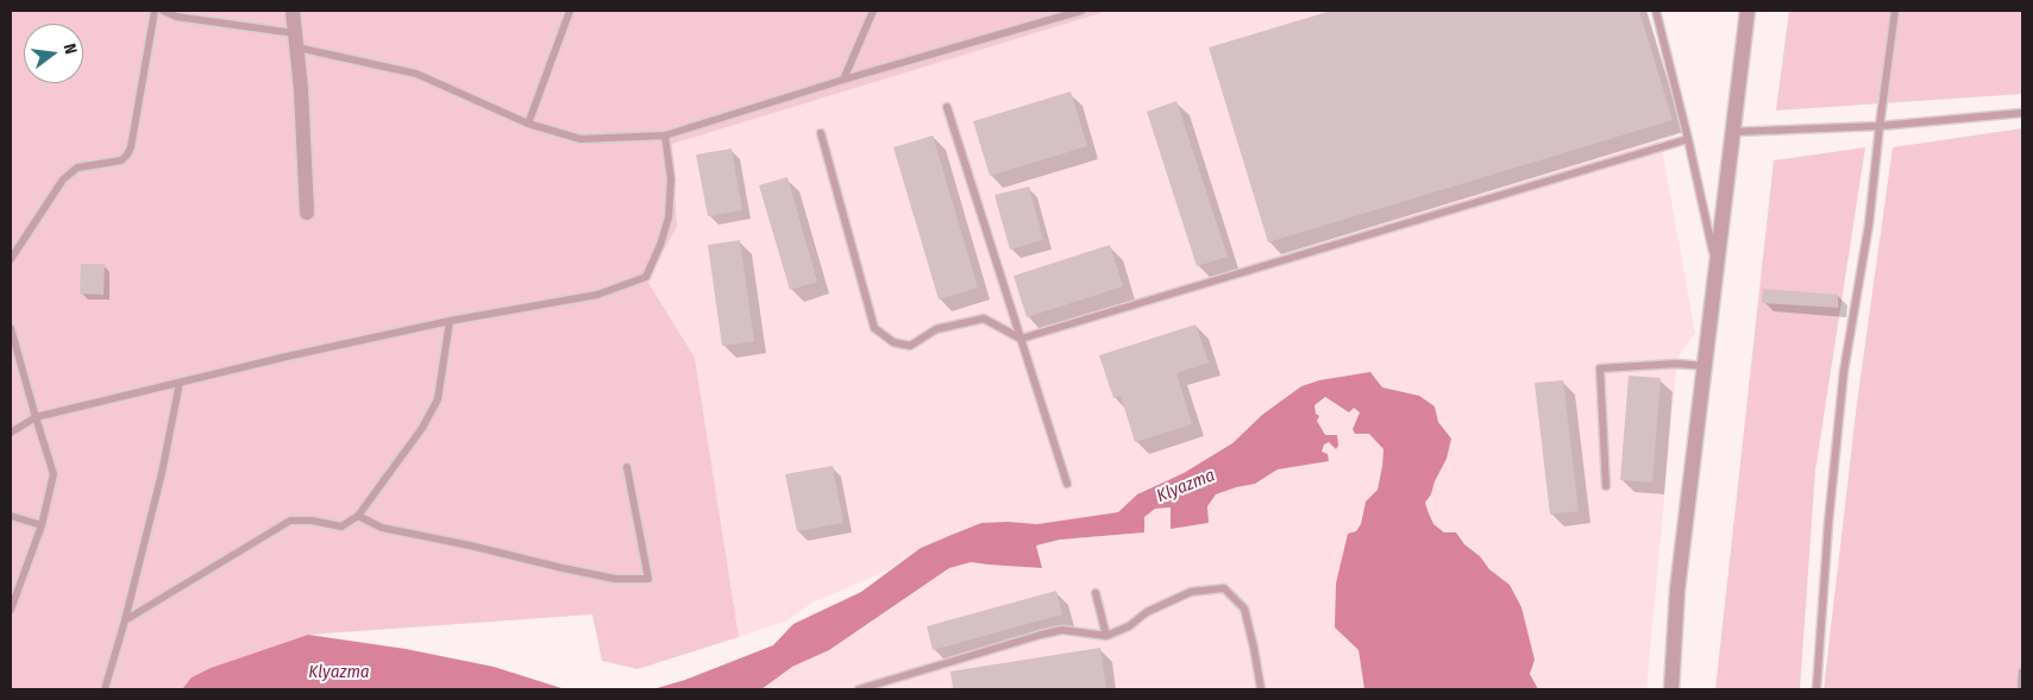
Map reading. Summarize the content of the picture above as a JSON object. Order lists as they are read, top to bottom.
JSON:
{
  "water": ["Klyazma"],
  "north": "right"
}
